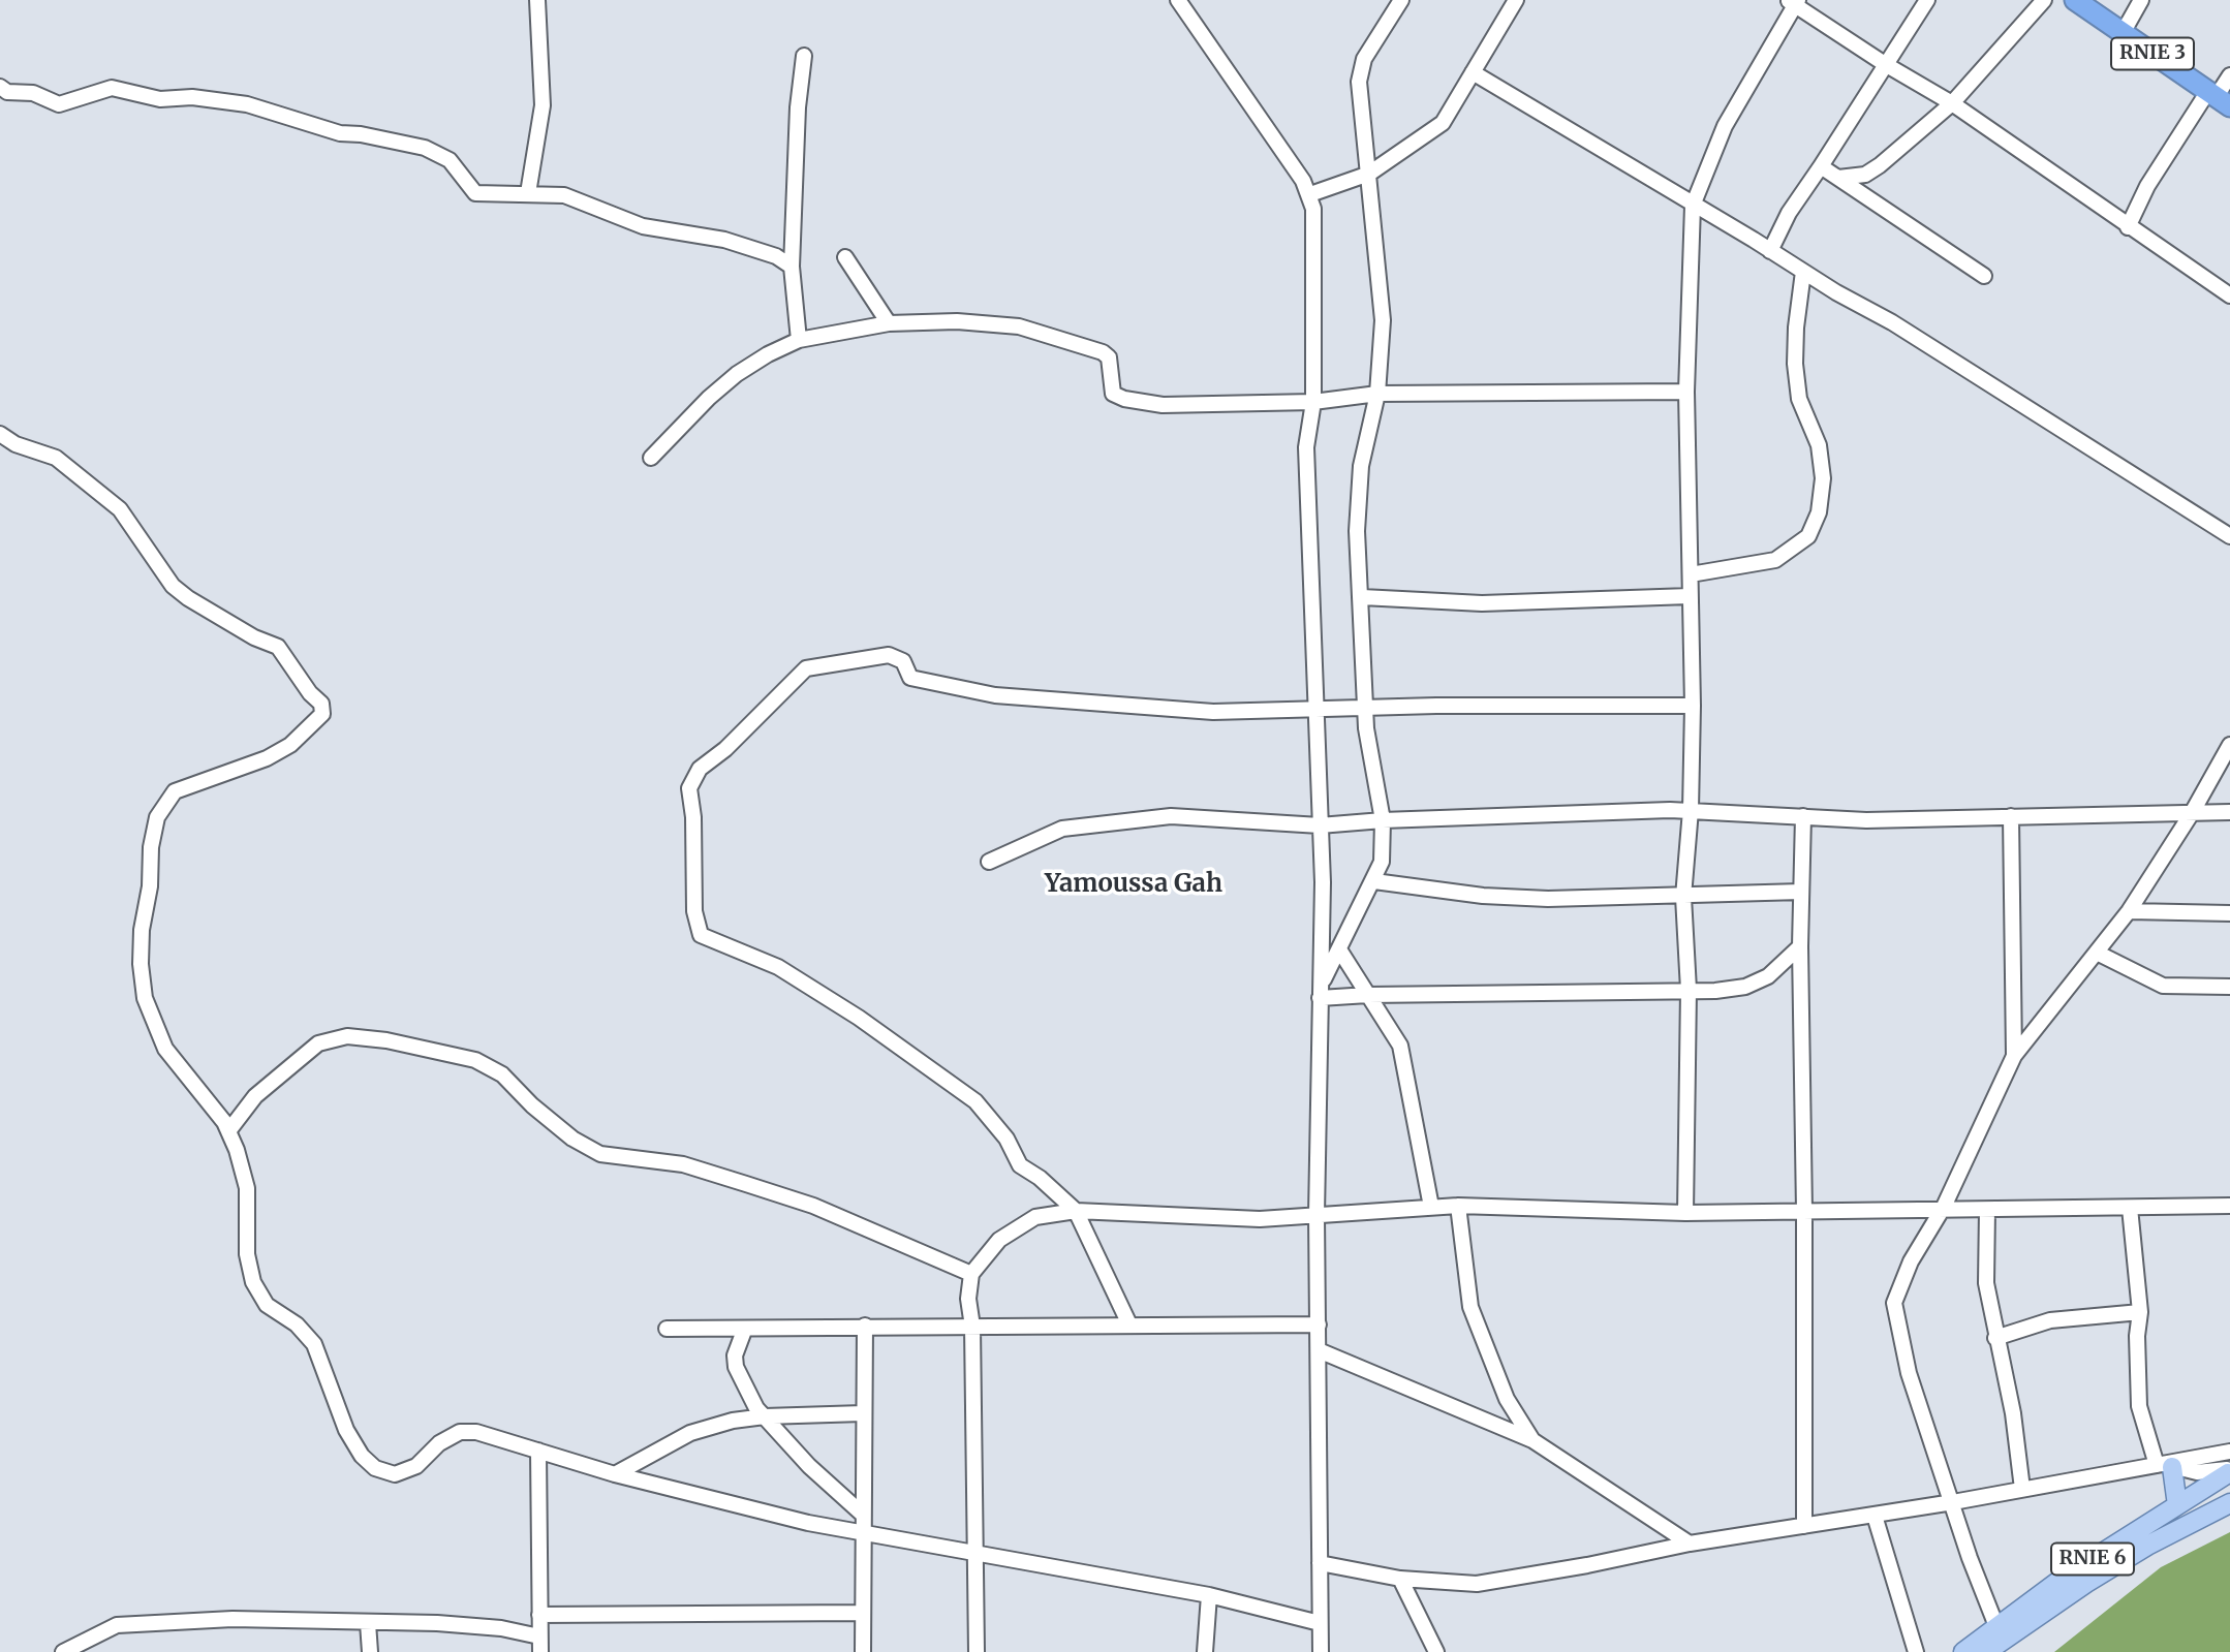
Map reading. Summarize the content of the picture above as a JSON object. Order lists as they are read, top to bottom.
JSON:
{
  "streets": {
    "highway": ["RNIE 3"],
    "main road": ["RNIE 6"]
  },
  "districts": ["Yamoussa Gah"]
}
